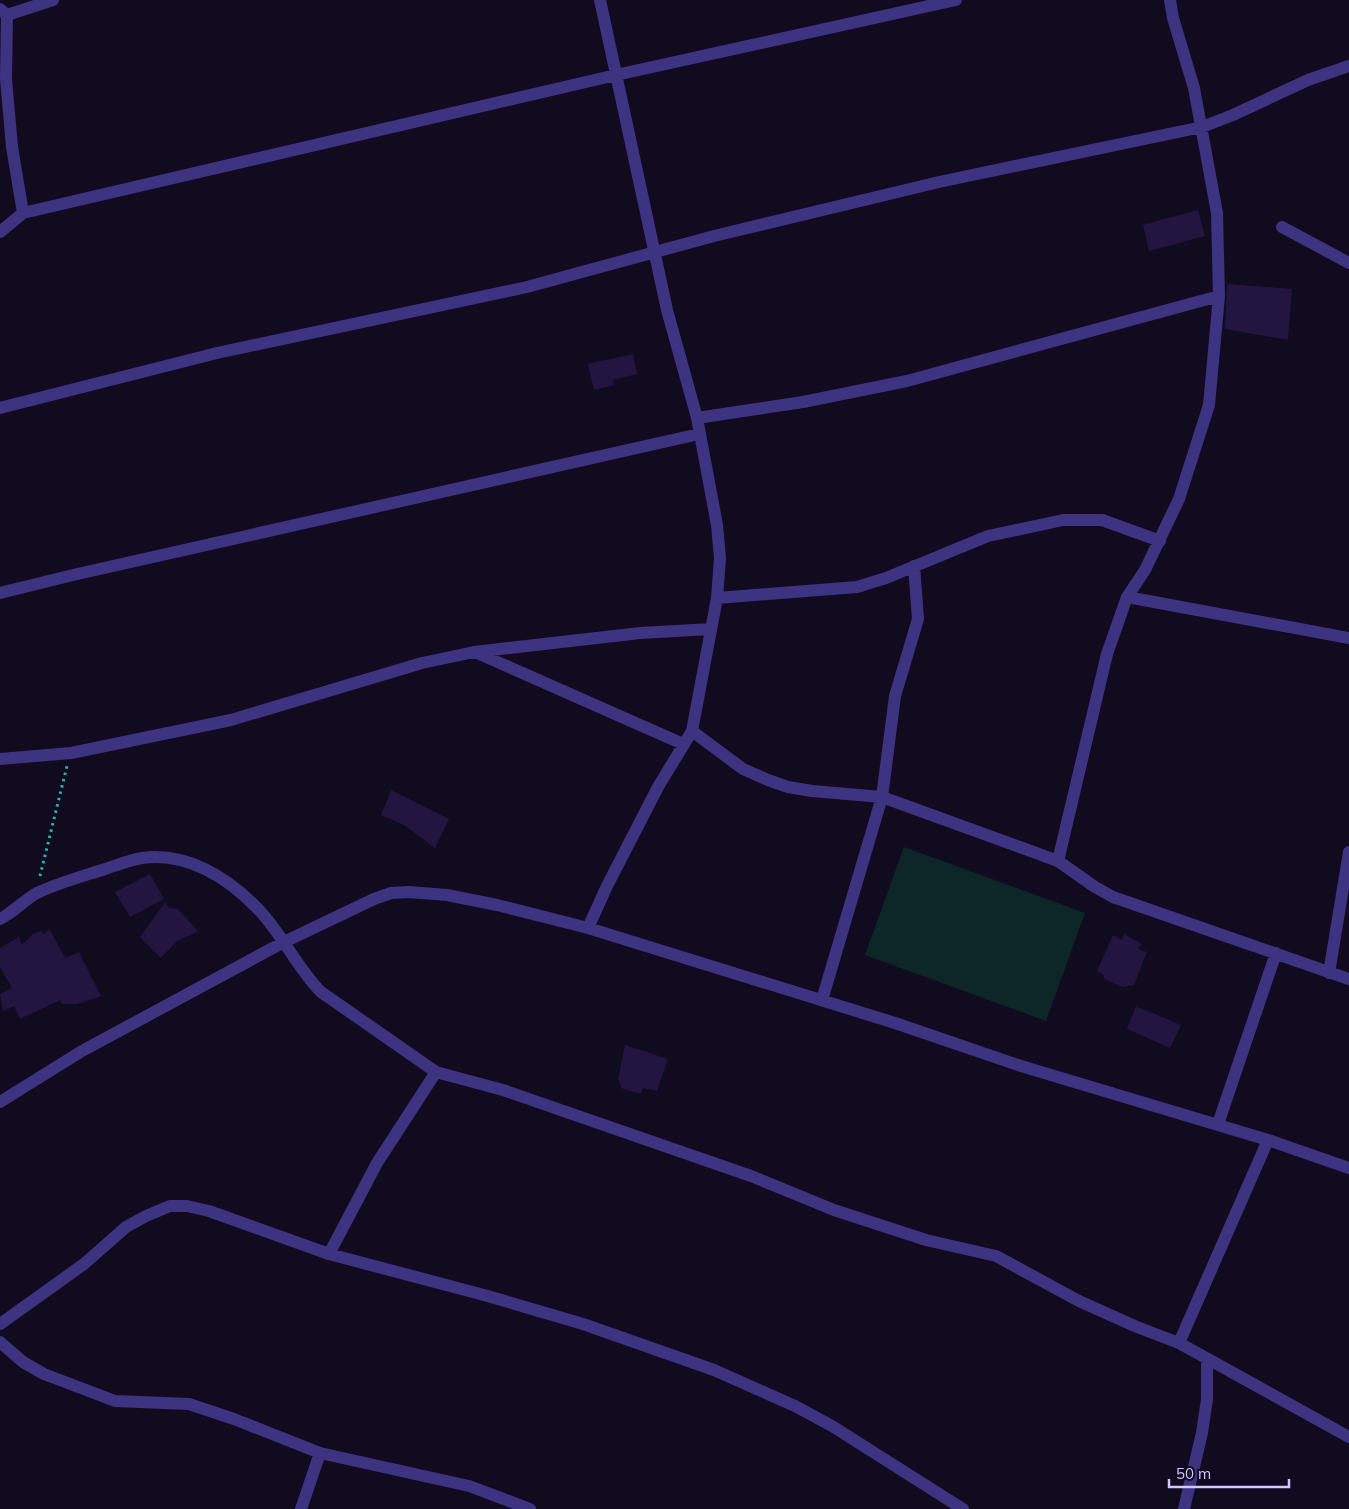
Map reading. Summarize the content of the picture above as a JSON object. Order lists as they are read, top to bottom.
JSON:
{
  "scale_bar": "50 m"
}
